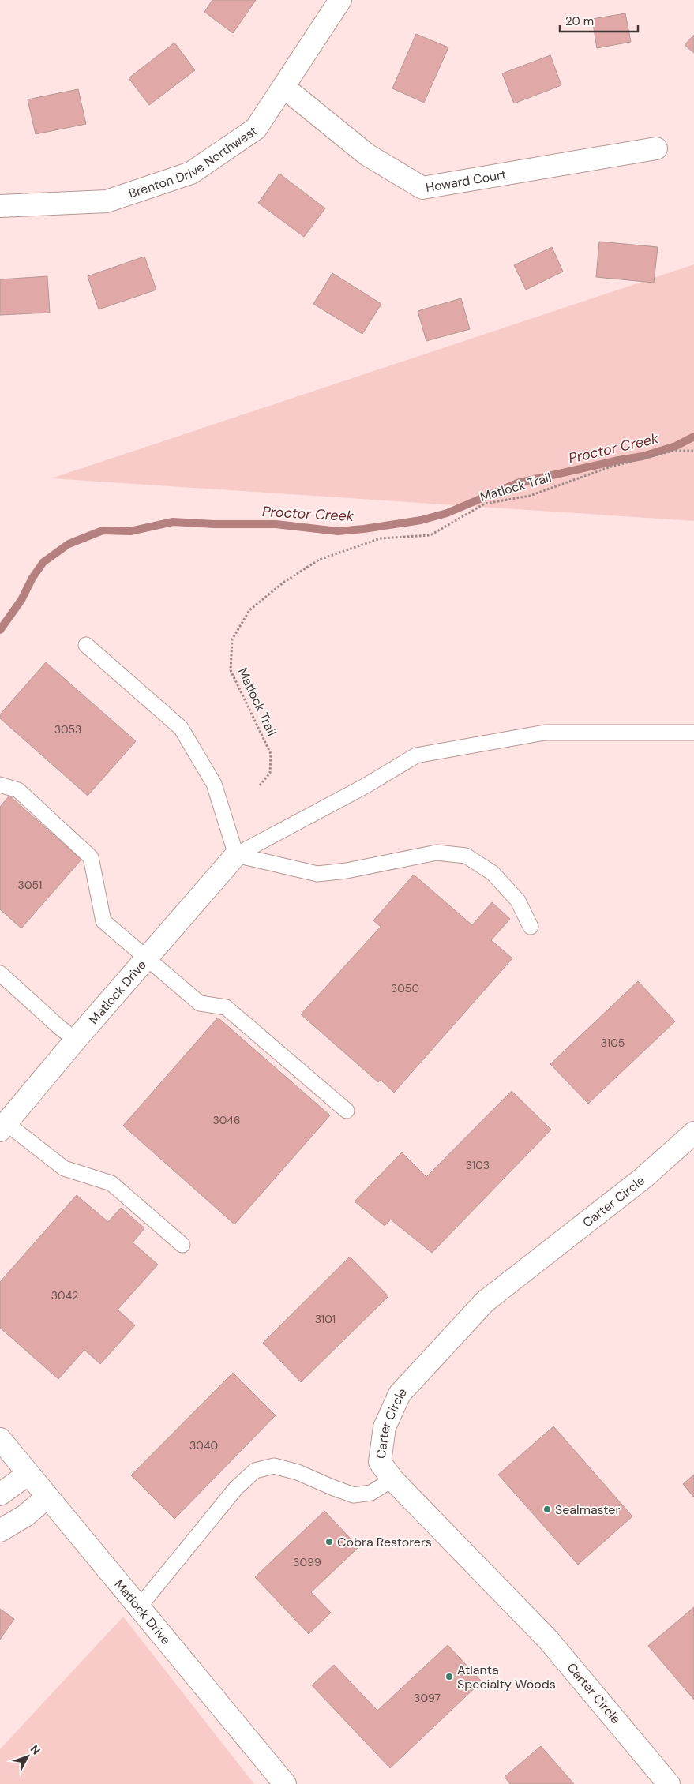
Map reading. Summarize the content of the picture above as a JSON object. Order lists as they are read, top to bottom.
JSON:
{
  "streets": {
    "street": [
      "Brenton Drive Northwest",
      "Howard Court",
      "Matlock Drive",
      "Carter Circle"
    ],
    "path": ["Matlock Trail"]
  },
  "crossings": [
    ["Brenton Drive Northwest", "Howard Court"]
  ],
  "water": ["Proctor Creek"],
  "places": ["Sealmaster", "Cobra Restorers", "Atlanta Specialty Woods"],
  "house_numbers": [
    "3053",
    "3051",
    "3050",
    "3105",
    "3046",
    "3103",
    "3042",
    "3101",
    "3040",
    "3099",
    "3097"
  ],
  "scale_bar": "20 m",
  "north": "top right"
}
